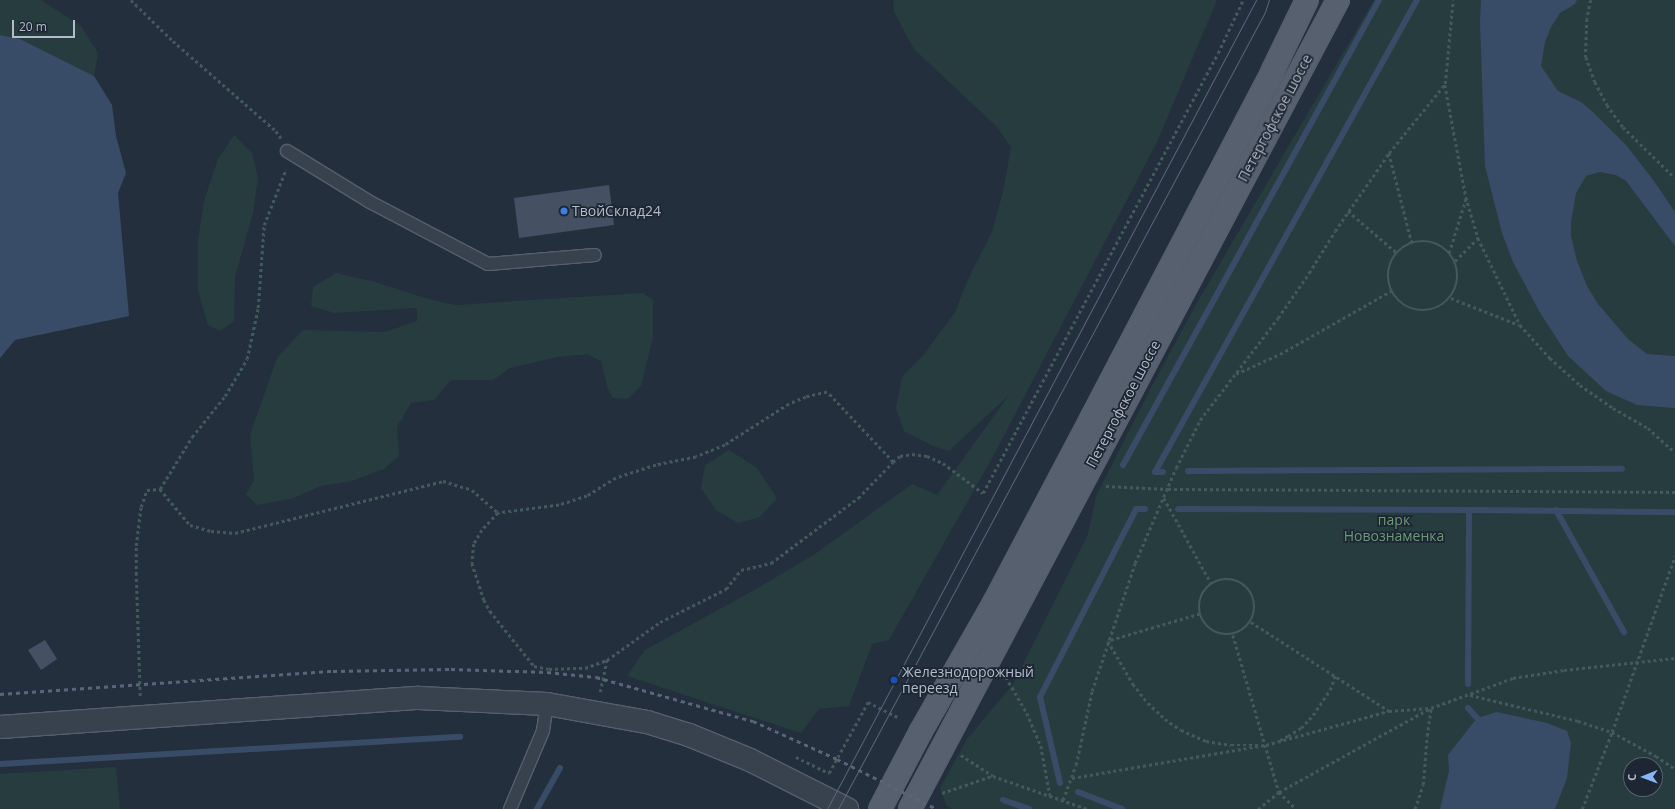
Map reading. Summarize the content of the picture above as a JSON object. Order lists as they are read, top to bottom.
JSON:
{
  "streets": {
    "main road": ["Петергофское шоссе"]
  },
  "parks": ["парк Новознаменка"],
  "places": ["ТвойСклад24", "Железнодорожный переезд"],
  "scale_bar": "20 m",
  "north": "left"
}
